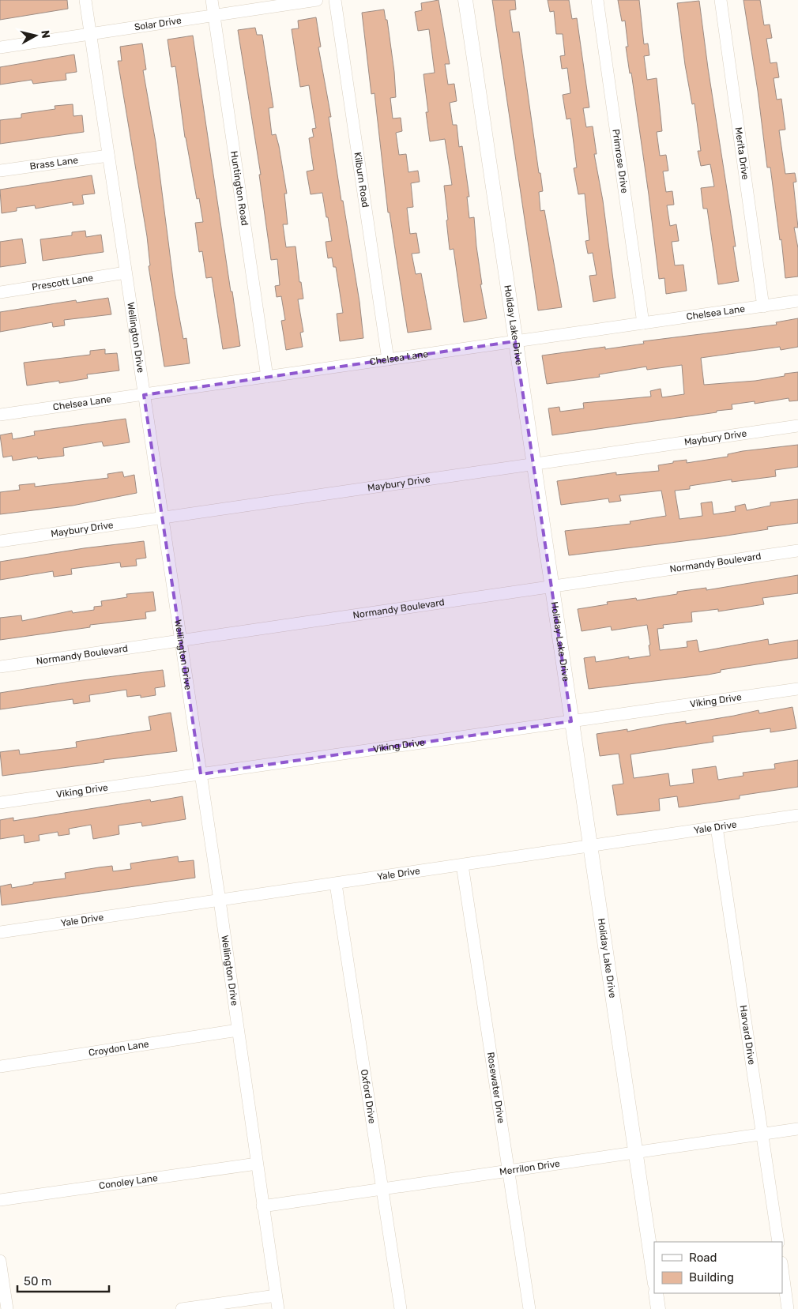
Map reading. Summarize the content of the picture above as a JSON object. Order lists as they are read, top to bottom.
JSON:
{
  "streets": {
    "street": [
      "Solar Drive",
      "Merita Drive",
      "Primrose Drive",
      "Brass Lane",
      "Kilburn Road",
      "Huntington Road",
      "Prescott Lane",
      "Chelsea Lane",
      "Holiday Lake Drive",
      "Wellington Drive",
      "Maybury Drive",
      "Normandy Boulevard",
      "Viking Drive",
      "Yale Drive",
      "Harvard Drive",
      "Croydon Lane",
      "Rosewater Drive",
      "Oxford Drive",
      "Merrilon Drive",
      "Conoley Lane"
    ]
  },
  "crossings": [
    ["Solar Drive", "Huntington Road"],
    ["Solar Drive", "Wellington Drive"],
    ["Merita Drive", "Chelsea Lane"],
    ["Primrose Drive", "Chelsea Lane"],
    ["Brass Lane", "Wellington Drive"],
    ["Kilburn Road", "Chelsea Lane"],
    ["Huntington Road", "Chelsea Lane"],
    ["Prescott Lane", "Wellington Drive"],
    ["Chelsea Lane", "Holiday Lake Drive"],
    ["Chelsea Lane", "Wellington Drive"],
    ["Holiday Lake Drive", "Maybury Drive"],
    ["Holiday Lake Drive", "Normandy Boulevard"],
    ["Holiday Lake Drive", "Viking Drive"],
    ["Holiday Lake Drive", "Yale Drive"],
    ["Holiday Lake Drive", "Merrilon Drive"],
    ["Wellington Drive", "Maybury Drive"],
    ["Wellington Drive", "Normandy Boulevard"],
    ["Wellington Drive", "Viking Drive"],
    ["Wellington Drive", "Yale Drive"],
    ["Wellington Drive", "Croydon Lane"],
    ["Wellington Drive", "Merrilon Drive"],
    ["Wellington Drive", "Conoley Lane"],
    ["Yale Drive", "Harvard Drive"],
    ["Yale Drive", "Rosewater Drive"],
    ["Yale Drive", "Oxford Drive"],
    ["Harvard Drive", "Merrilon Drive"],
    ["Rosewater Drive", "Merrilon Drive"],
    ["Oxford Drive", "Merrilon Drive"]
  ],
  "legend": ["Road", "Building"],
  "scale_bar": "50 m",
  "north": "right"
}
